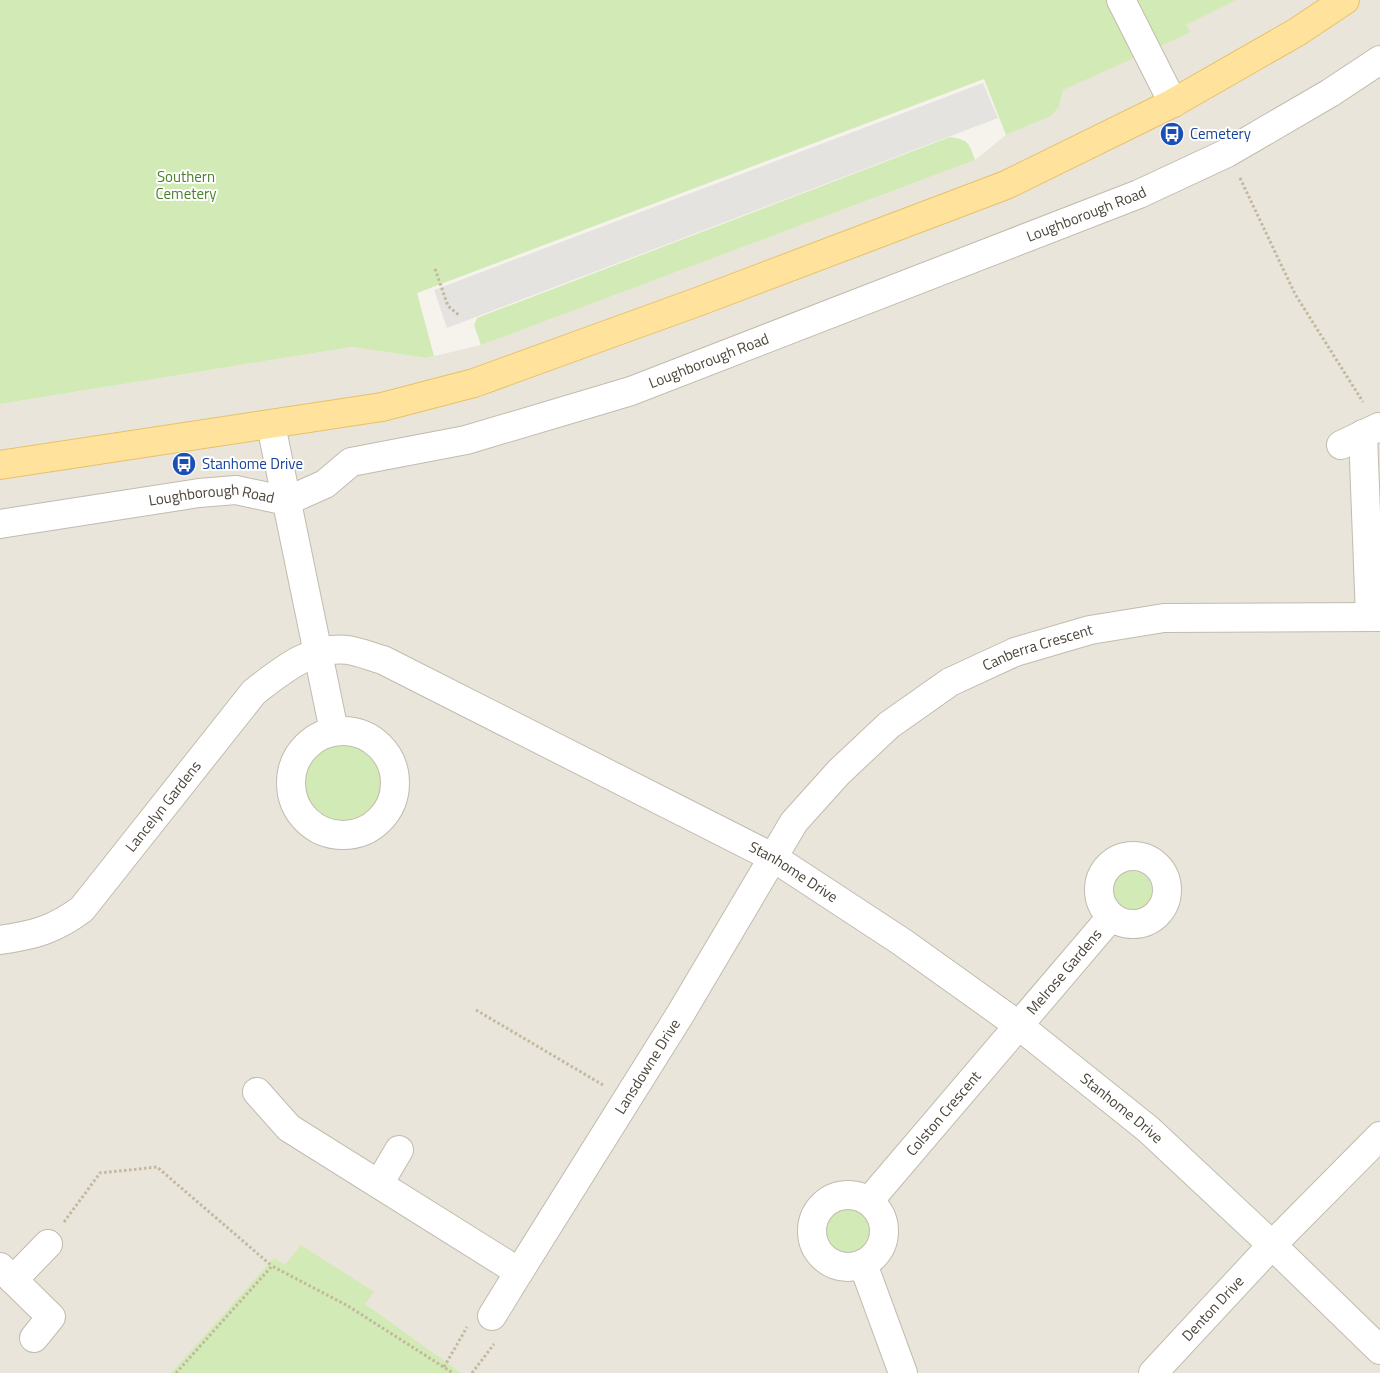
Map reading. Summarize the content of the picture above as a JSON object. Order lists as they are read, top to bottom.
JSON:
{
  "streets": {
    "street": [
      "Loughborough Road",
      "Canberra Crescent",
      "Lancelyn Gardens",
      "Stanhome Drive",
      "Melrose Gardens",
      "Lansdowne Drive",
      "Colston Crescent",
      "Denton Drive"
    ]
  },
  "crossings": [
    ["Canberra Crescent", "Stanhome Drive"],
    ["Canberra Crescent", "Lansdowne Drive"],
    ["Lancelyn Gardens", "Stanhome Drive"],
    ["Stanhome Drive", "Melrose Gardens"],
    ["Stanhome Drive", "Lansdowne Drive"],
    ["Stanhome Drive", "Colston Crescent"],
    ["Stanhome Drive", "Denton Drive"],
    ["Melrose Gardens", "Colston Crescent"]
  ],
  "parks": ["Southern Cemetery"],
  "places": {
    "bus stop": ["Cemetery", "Stanhome Drive"]
  }
}
